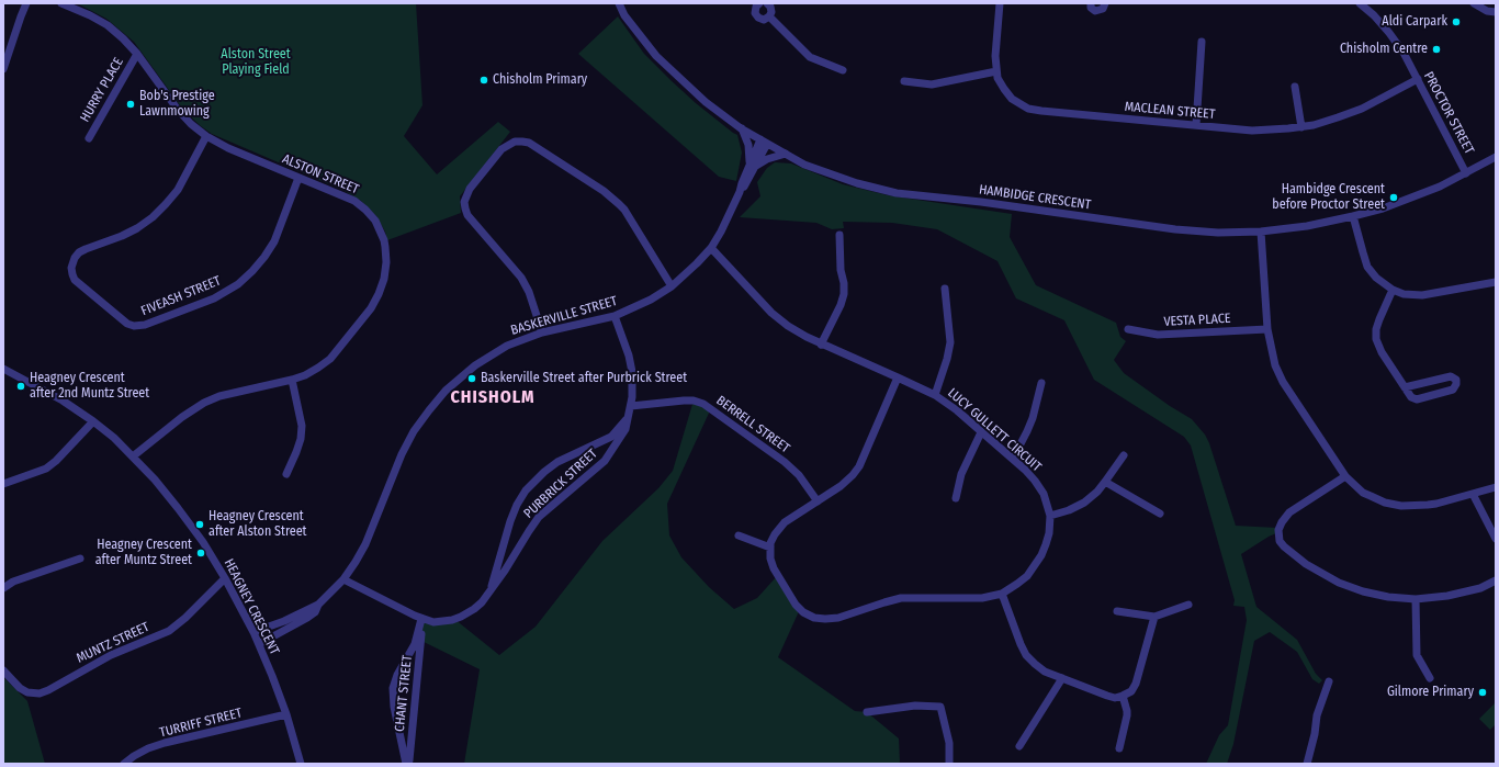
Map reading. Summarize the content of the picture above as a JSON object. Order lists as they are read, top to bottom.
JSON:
{
  "streets": {
    "street": [
      "HURRY PLACE",
      "MACLEAN STREET",
      "PROCTOR STREET",
      "ALSTON STREET",
      "HAMBIDGE CRESCENT",
      "FIVEASH STREET",
      "BASKERVILLE STREET",
      "VESTA PLACE",
      "BERRELL STREET",
      "LUCY GULLETT CIRCUIT",
      "PURBRICK STREET",
      "HEAGNEY CRESCENT",
      "MUNTZ STREET",
      "CHANT STREET",
      "TURRIFF STREET"
    ]
  },
  "crossings": [
    ["HURRY PLACE", "ALSTON STREET"],
    ["MACLEAN STREET", "PROCTOR STREET"],
    ["PROCTOR STREET", "HAMBIDGE CRESCENT"],
    ["ALSTON STREET", "FIVEASH STREET"],
    ["ALSTON STREET", "HEAGNEY CRESCENT"],
    ["HAMBIDGE CRESCENT", "BASKERVILLE STREET"],
    ["BASKERVILLE STREET", "LUCY GULLETT CIRCUIT"],
    ["BASKERVILLE STREET", "PURBRICK STREET"],
    ["BASKERVILLE STREET", "HEAGNEY CRESCENT"],
    ["BERRELL STREET", "PURBRICK STREET"],
    ["PURBRICK STREET", "CHANT STREET"],
    ["HEAGNEY CRESCENT", "MUNTZ STREET"],
    ["HEAGNEY CRESCENT", "TURRIFF STREET"]
  ],
  "districts": ["CHISHOLM"],
  "parks": ["Alston Street Playing Field"],
  "places": [
    "Aldi Carpark",
    "Chisholm Centre",
    "Chisholm Primary",
    "Bob's Prestige Lawnmowing",
    "Hambidge Crescent before Proctor Street",
    "Baskerville Street after Purbrick Street",
    "Heagney Crescent after 2nd Muntz Street",
    "Heagney Crescent after Alston Street",
    "Heagney Crescent after Muntz Street",
    "Gilmore Primary"
  ]
}
